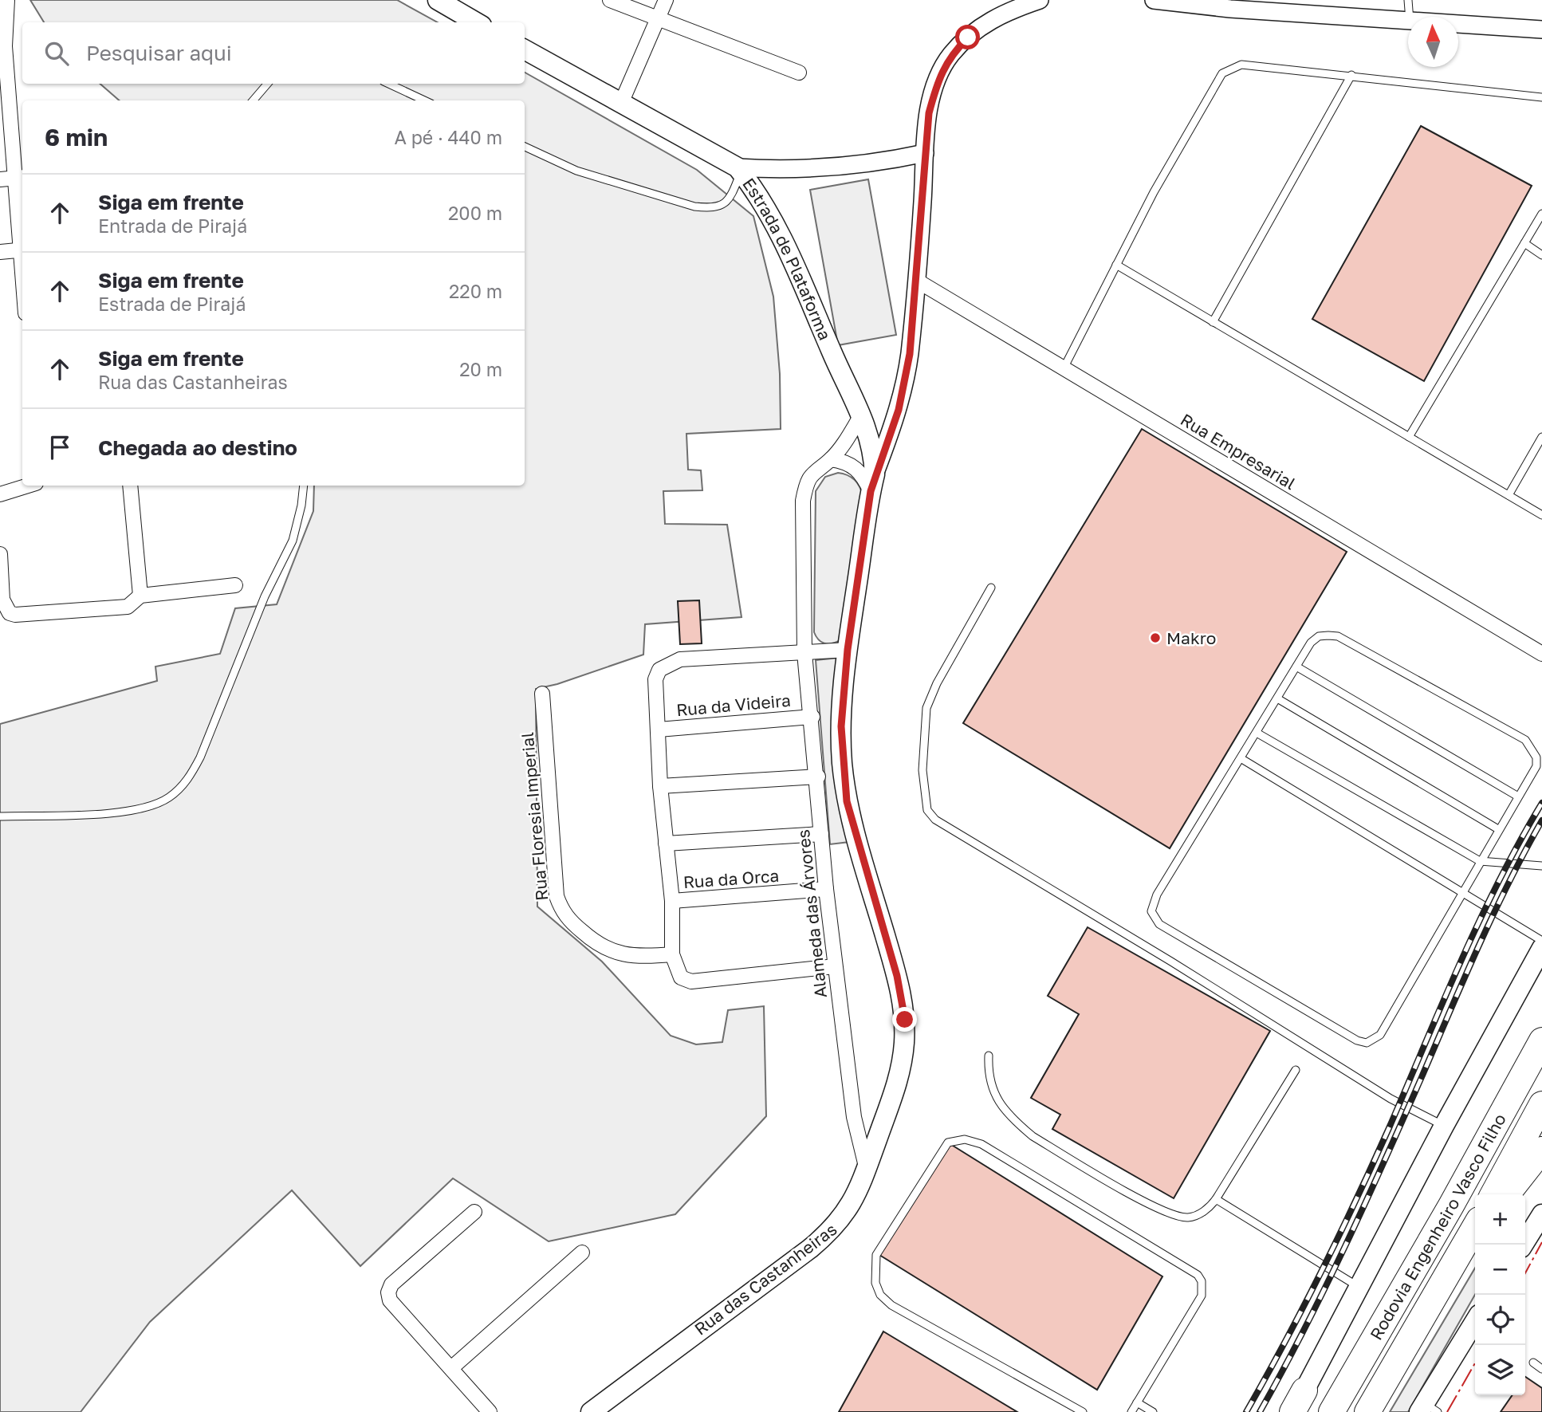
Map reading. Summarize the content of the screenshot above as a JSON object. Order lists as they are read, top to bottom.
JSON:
{
  "streets": {
    "highway": ["Rodovia Engenheiro Vasco Filho"],
    "main road": ["Estrada de Plataforma", "Rua das Castanheiras"],
    "street": [
      "Rua Empresarial",
      "Rua da Videira",
      "Rua Floresia Imperial",
      "Rua da Orca",
      "Alameda das Árvores"
    ]
  },
  "crossings": [
    ["Estrada de Plataforma", "Alameda das Árvores"],
    ["Estrada de Plataforma", "Rua das Castanheiras"],
    ["Rua da Videira", "Alameda das Árvores"],
    ["Rua da Orca", "Alameda das Árvores"],
    ["Alameda das Árvores", "Rua das Castanheiras"]
  ],
  "places": ["Makro"],
  "north": "top",
  "page": {
    "search": "Pesquisar aqui",
    "heading": ["6 min", "A pé · 440 m"],
    "list": [
      ["Siga em frente", "Entrada de Pirajá", "200 m"],
      ["Siga em frente", "Estrada de Pirajá", "220 m"],
      ["Siga em frente", "Rua das Castanheiras", "20 m"],
      "Chegada ao destino"
    ],
    "map_buttons": ["+", "−"]
  }
}
